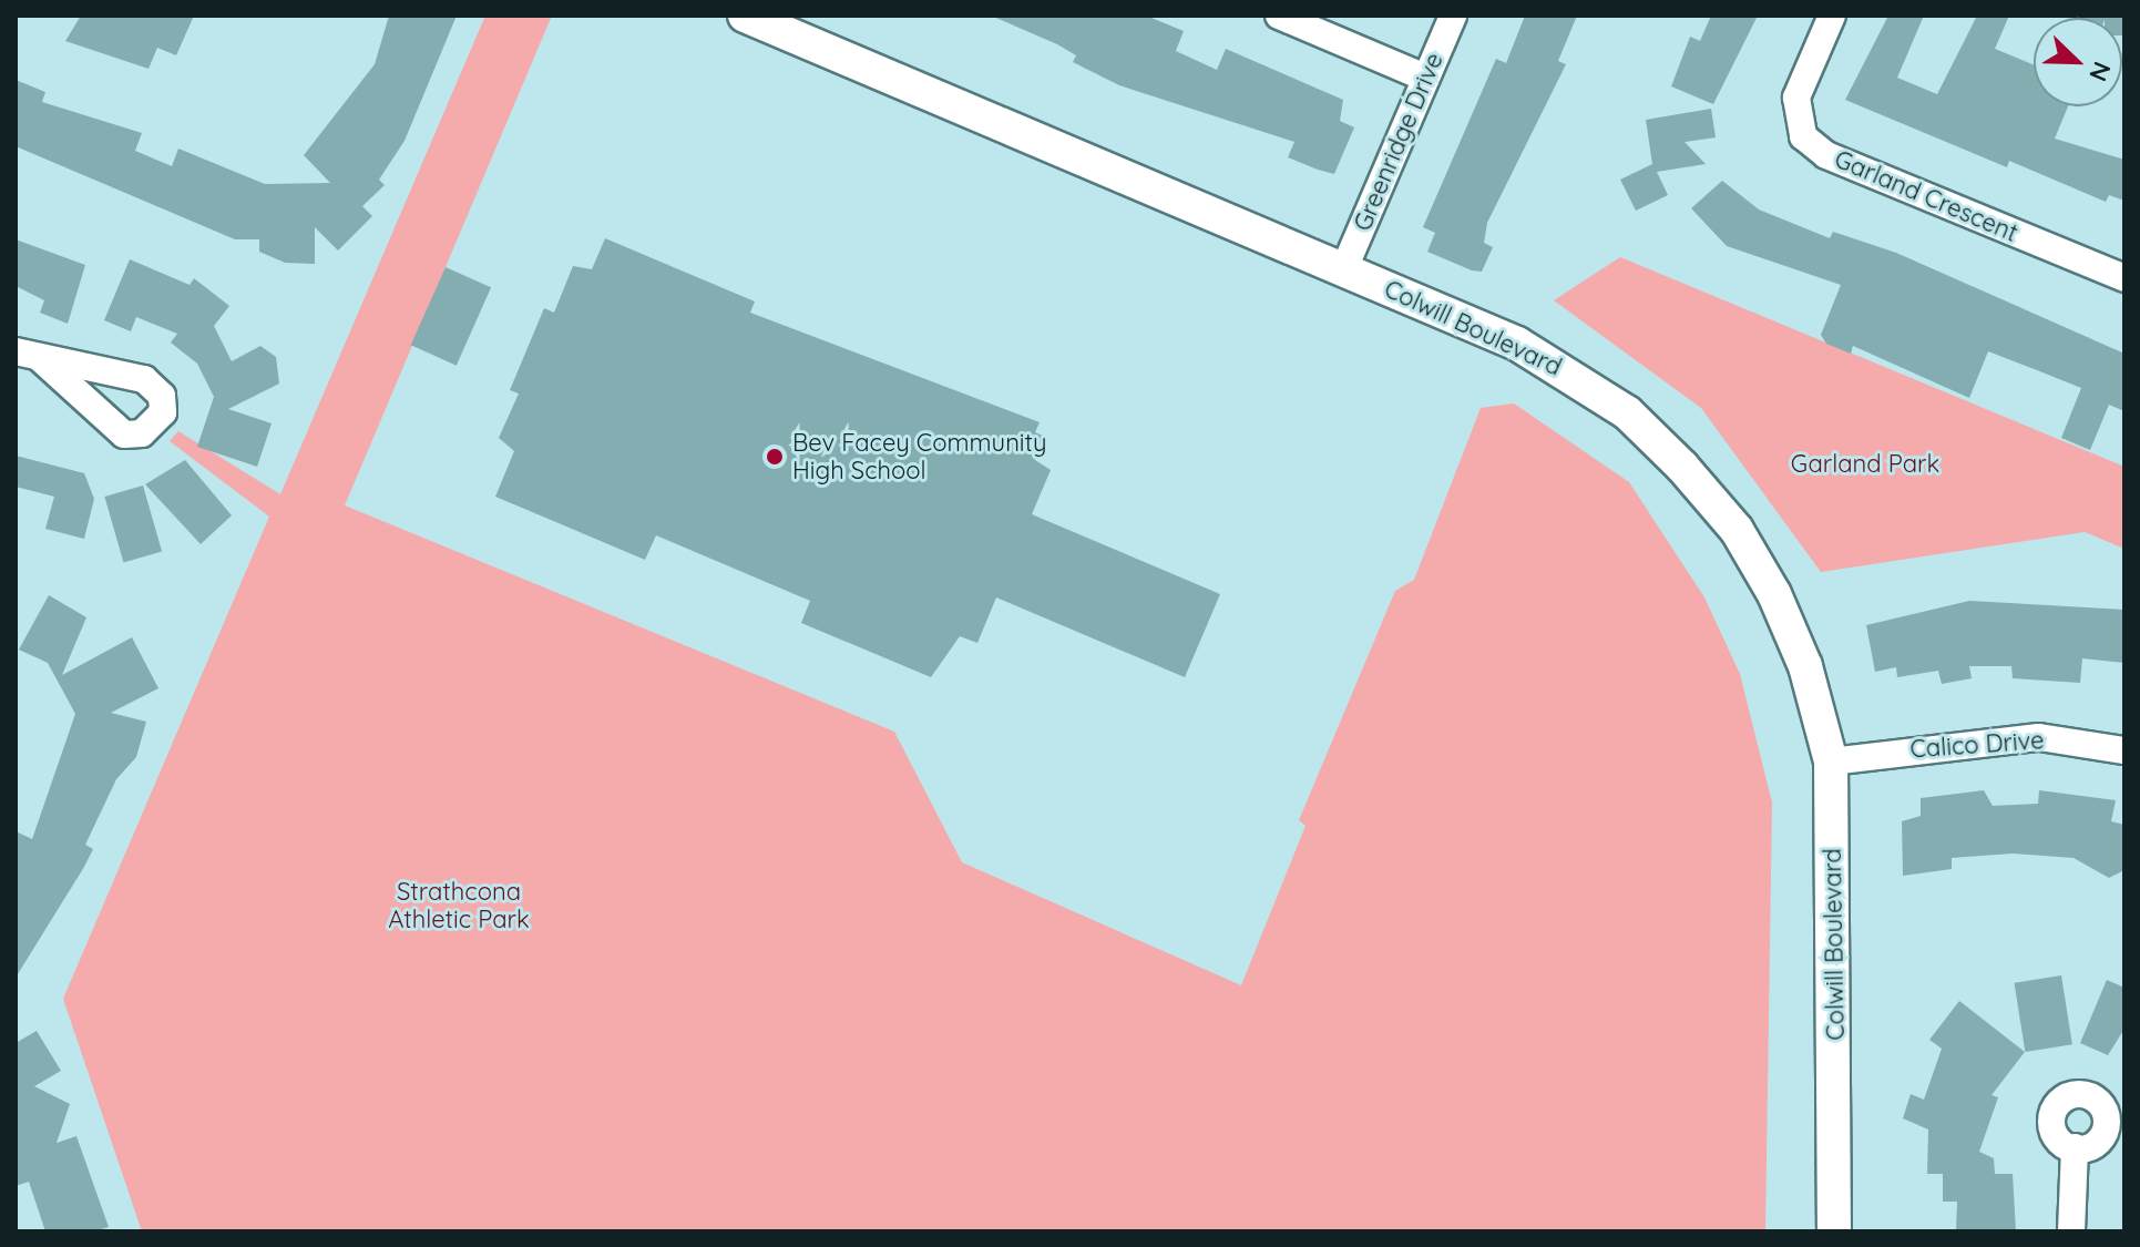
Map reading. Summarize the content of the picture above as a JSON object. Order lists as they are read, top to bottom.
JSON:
{
  "streets": {
    "street": [
      "Greenridge Drive",
      "Garland Crescent",
      "Colwill Boulevard",
      "Calico Drive"
    ]
  },
  "crossings": [
    ["Greenridge Drive", "Colwill Boulevard"],
    ["Colwill Boulevard", "Calico Drive"]
  ],
  "parks": ["Garland Park", "Strathcona Athletic Park"],
  "places": ["Bev Facey Community High School"],
  "north": "bottom right"
}
